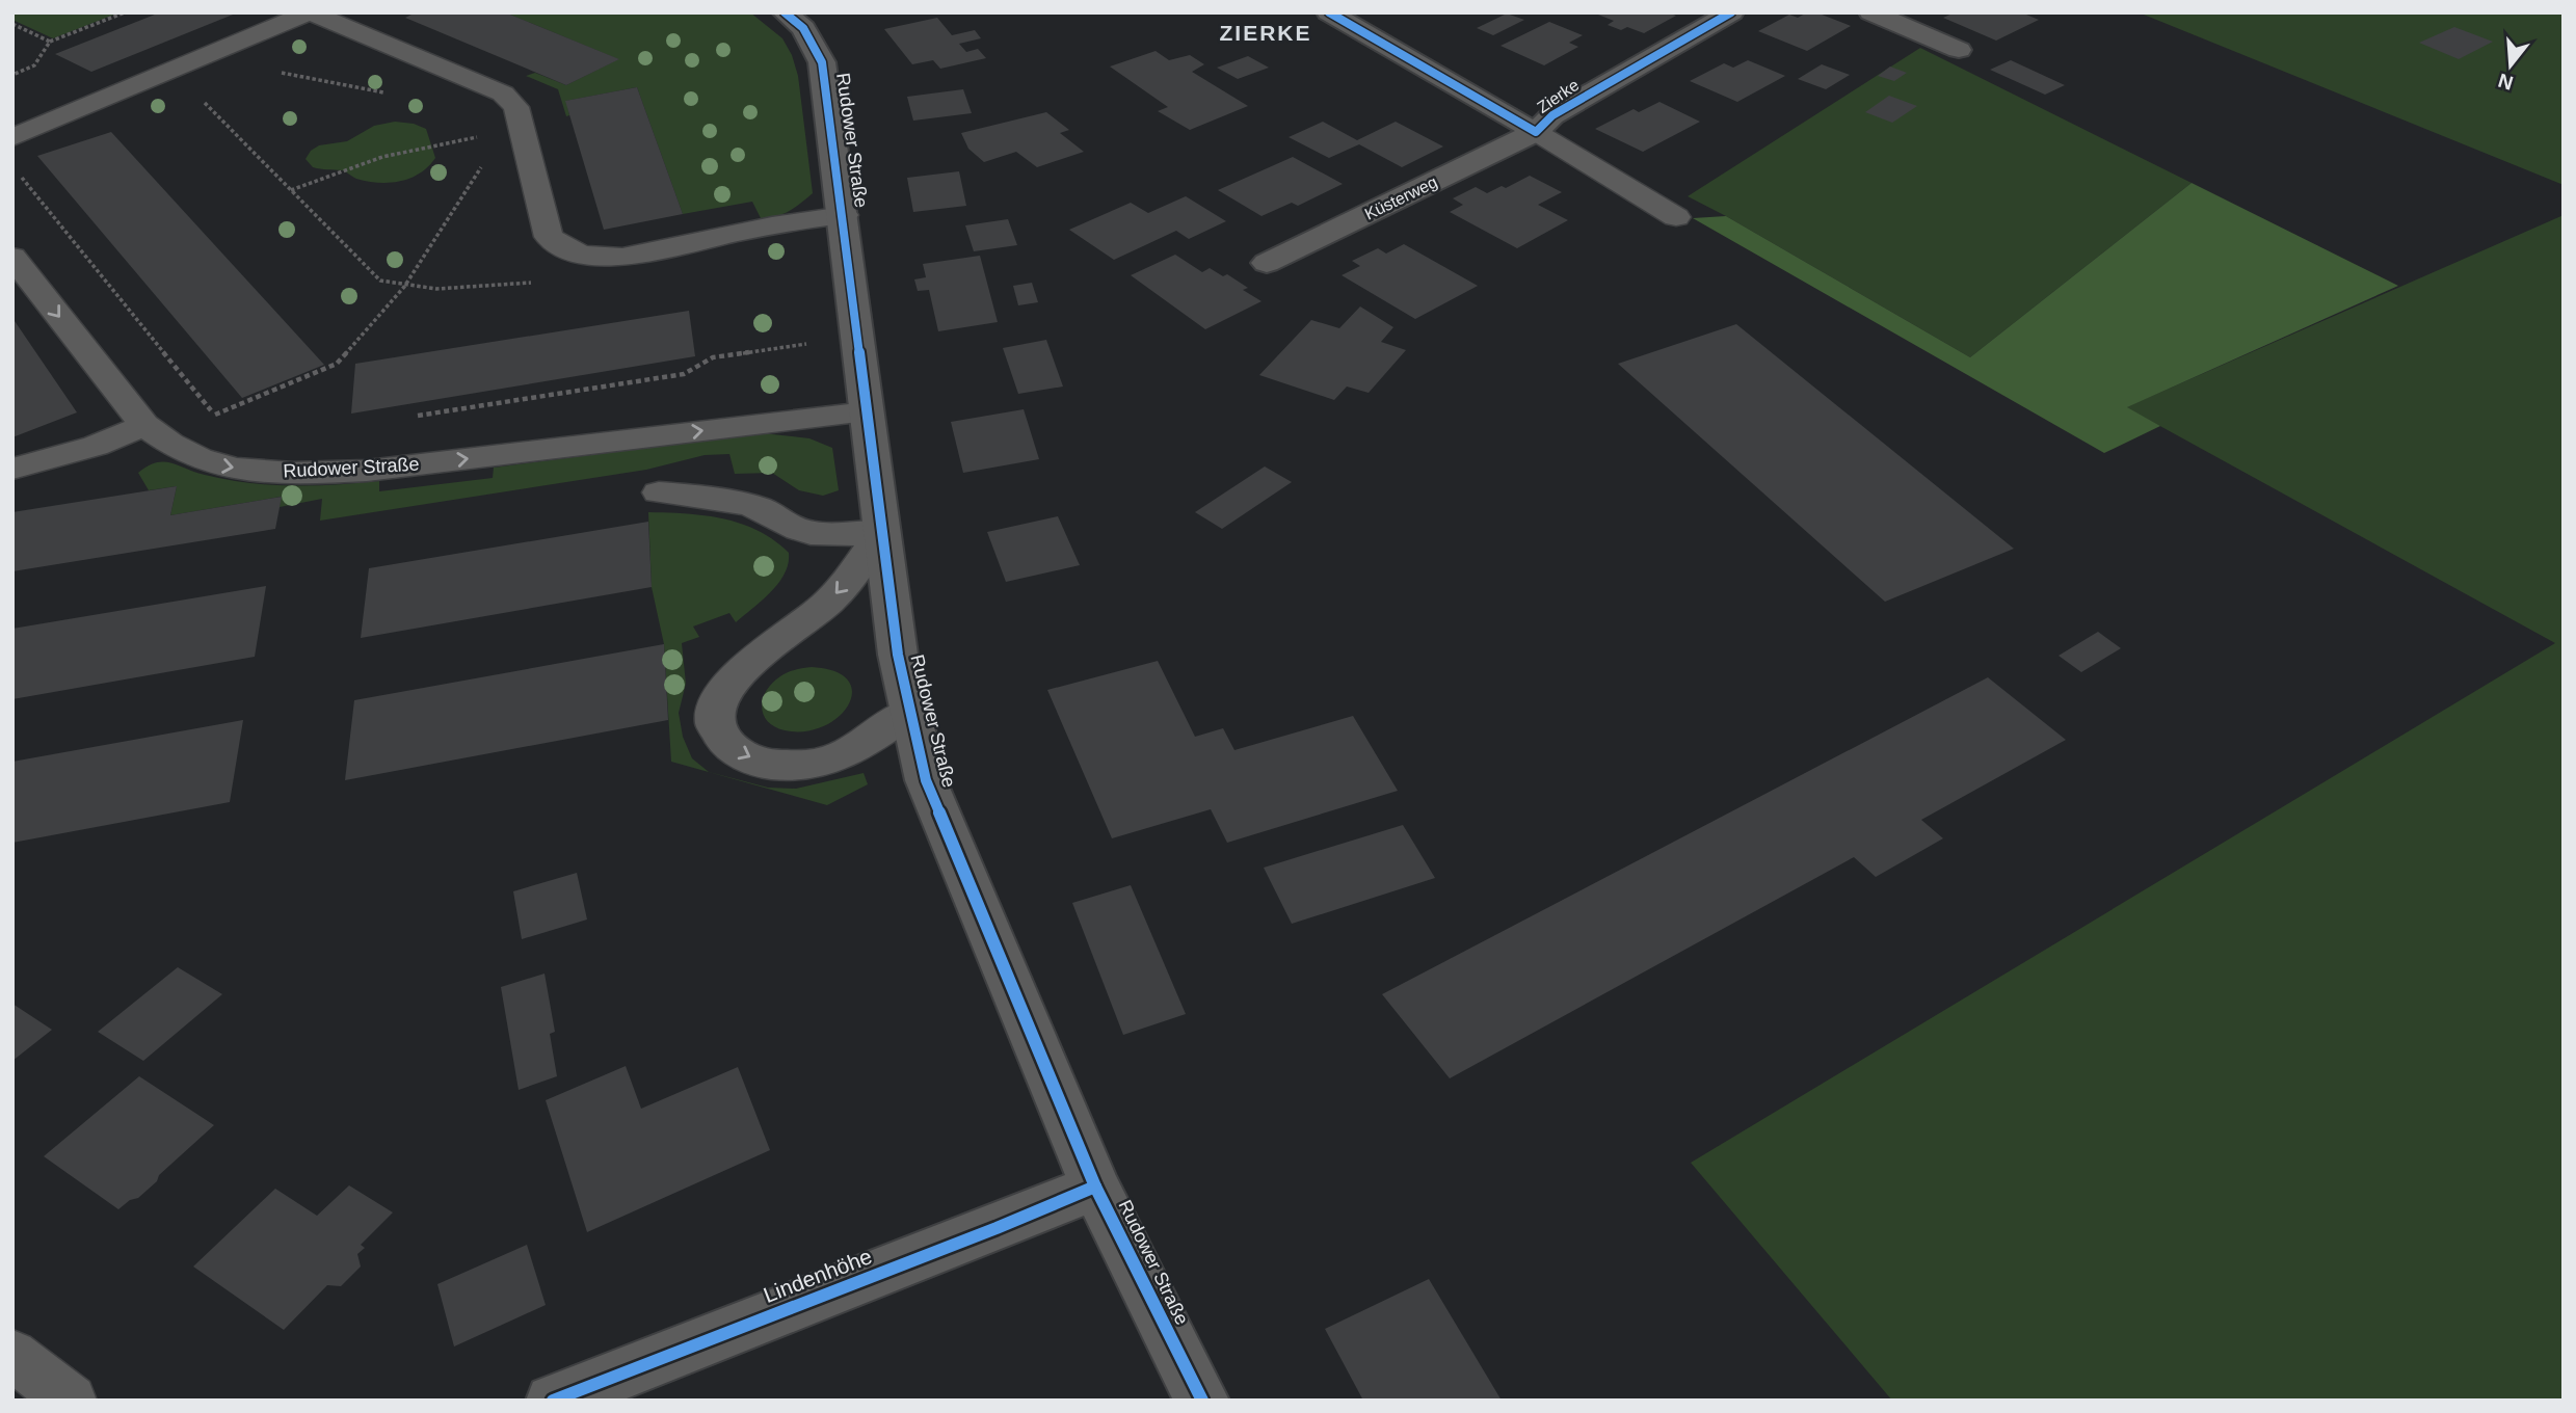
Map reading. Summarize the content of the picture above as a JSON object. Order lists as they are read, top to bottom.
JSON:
{
  "streets": {
    "street": [
      "Zierke",
      "Rudower Straße",
      "Küsterweg",
      "Lindenhöhe"
    ]
  },
  "crossings": [
    ["Zierke", "Küsterweg"],
    ["Rudower Straße", "Lindenhöhe"]
  ],
  "districts": ["ZIERKE"],
  "north": "bottom"
}
